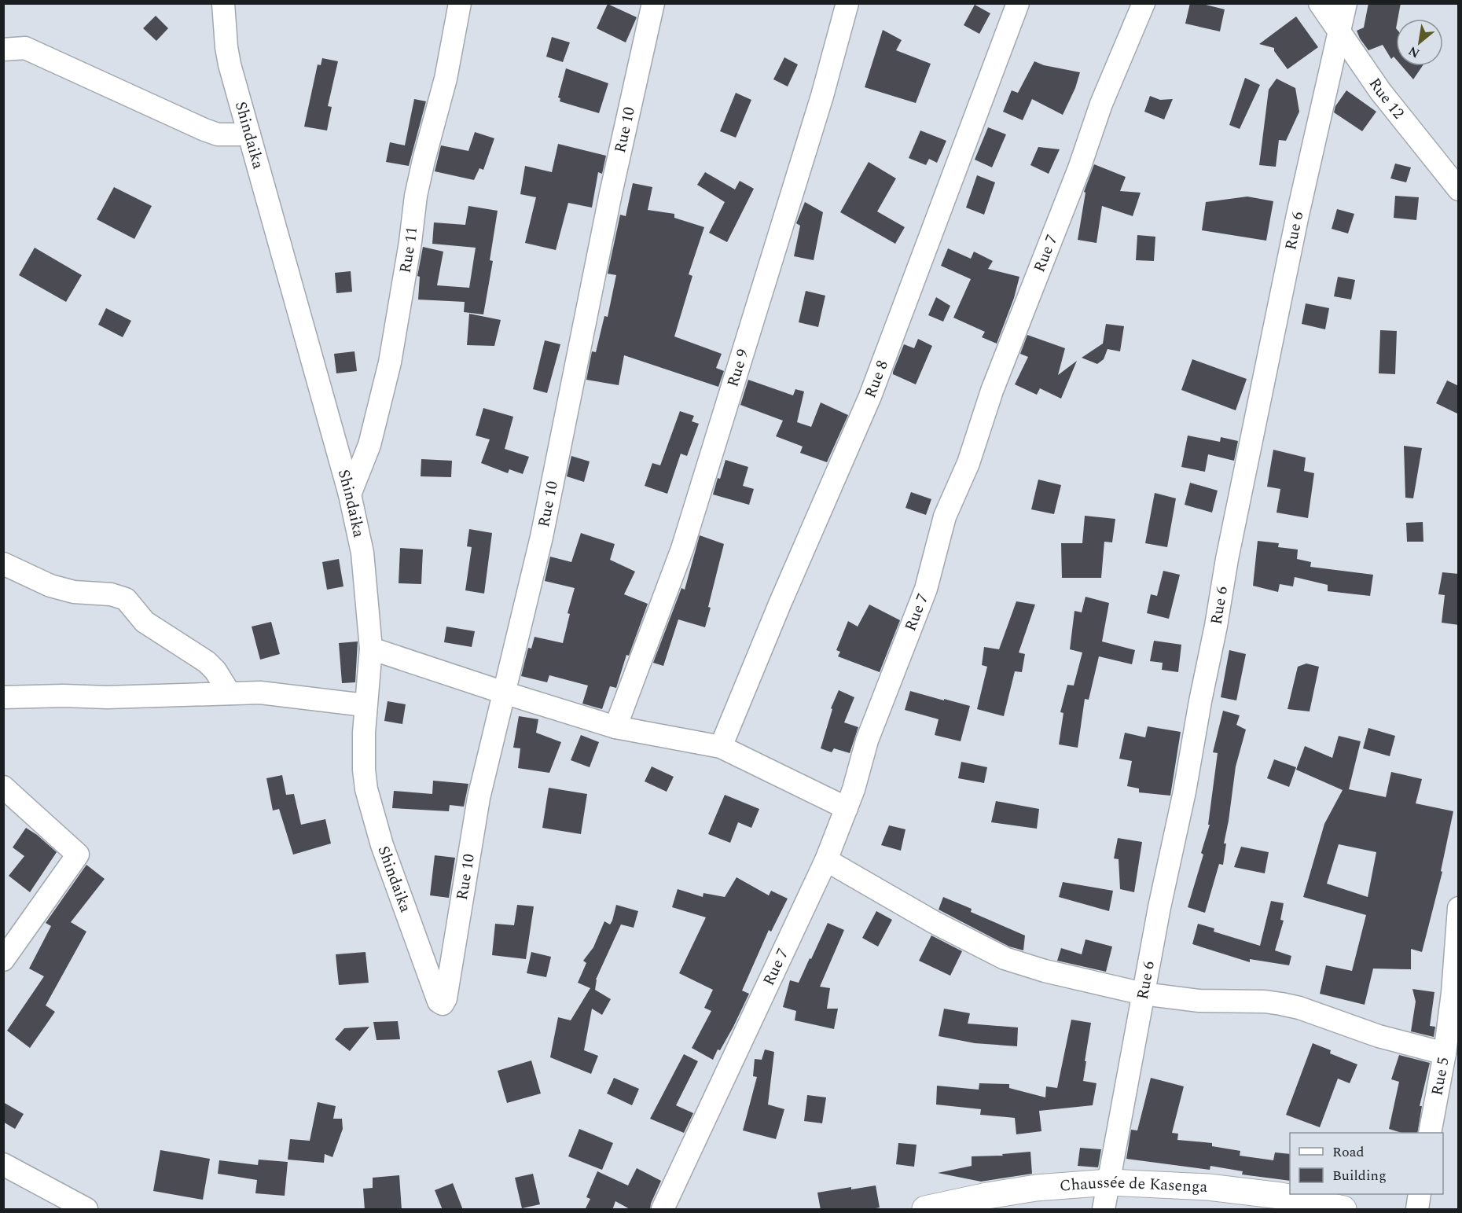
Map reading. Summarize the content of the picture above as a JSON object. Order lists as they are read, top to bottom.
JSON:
{
  "streets": {
    "main road": ["Chaussée de Kasenga"],
    "street": [
      "Rue 12",
      "Rue 10",
      "Shindaika",
      "Rue 6",
      "Rue 11",
      "Rue 7",
      "Rue 9",
      "Rue 8",
      "Rue 5"
    ]
  },
  "crossings": [
    ["Rue 12", "Rue 6"],
    ["Rue 10", "Shindaika"],
    ["Shindaika", "Rue 11"],
    ["Rue 6", "Chaussée de Kasenga"]
  ],
  "legend": ["Road", "Building"],
  "north": "bottom left"
}
